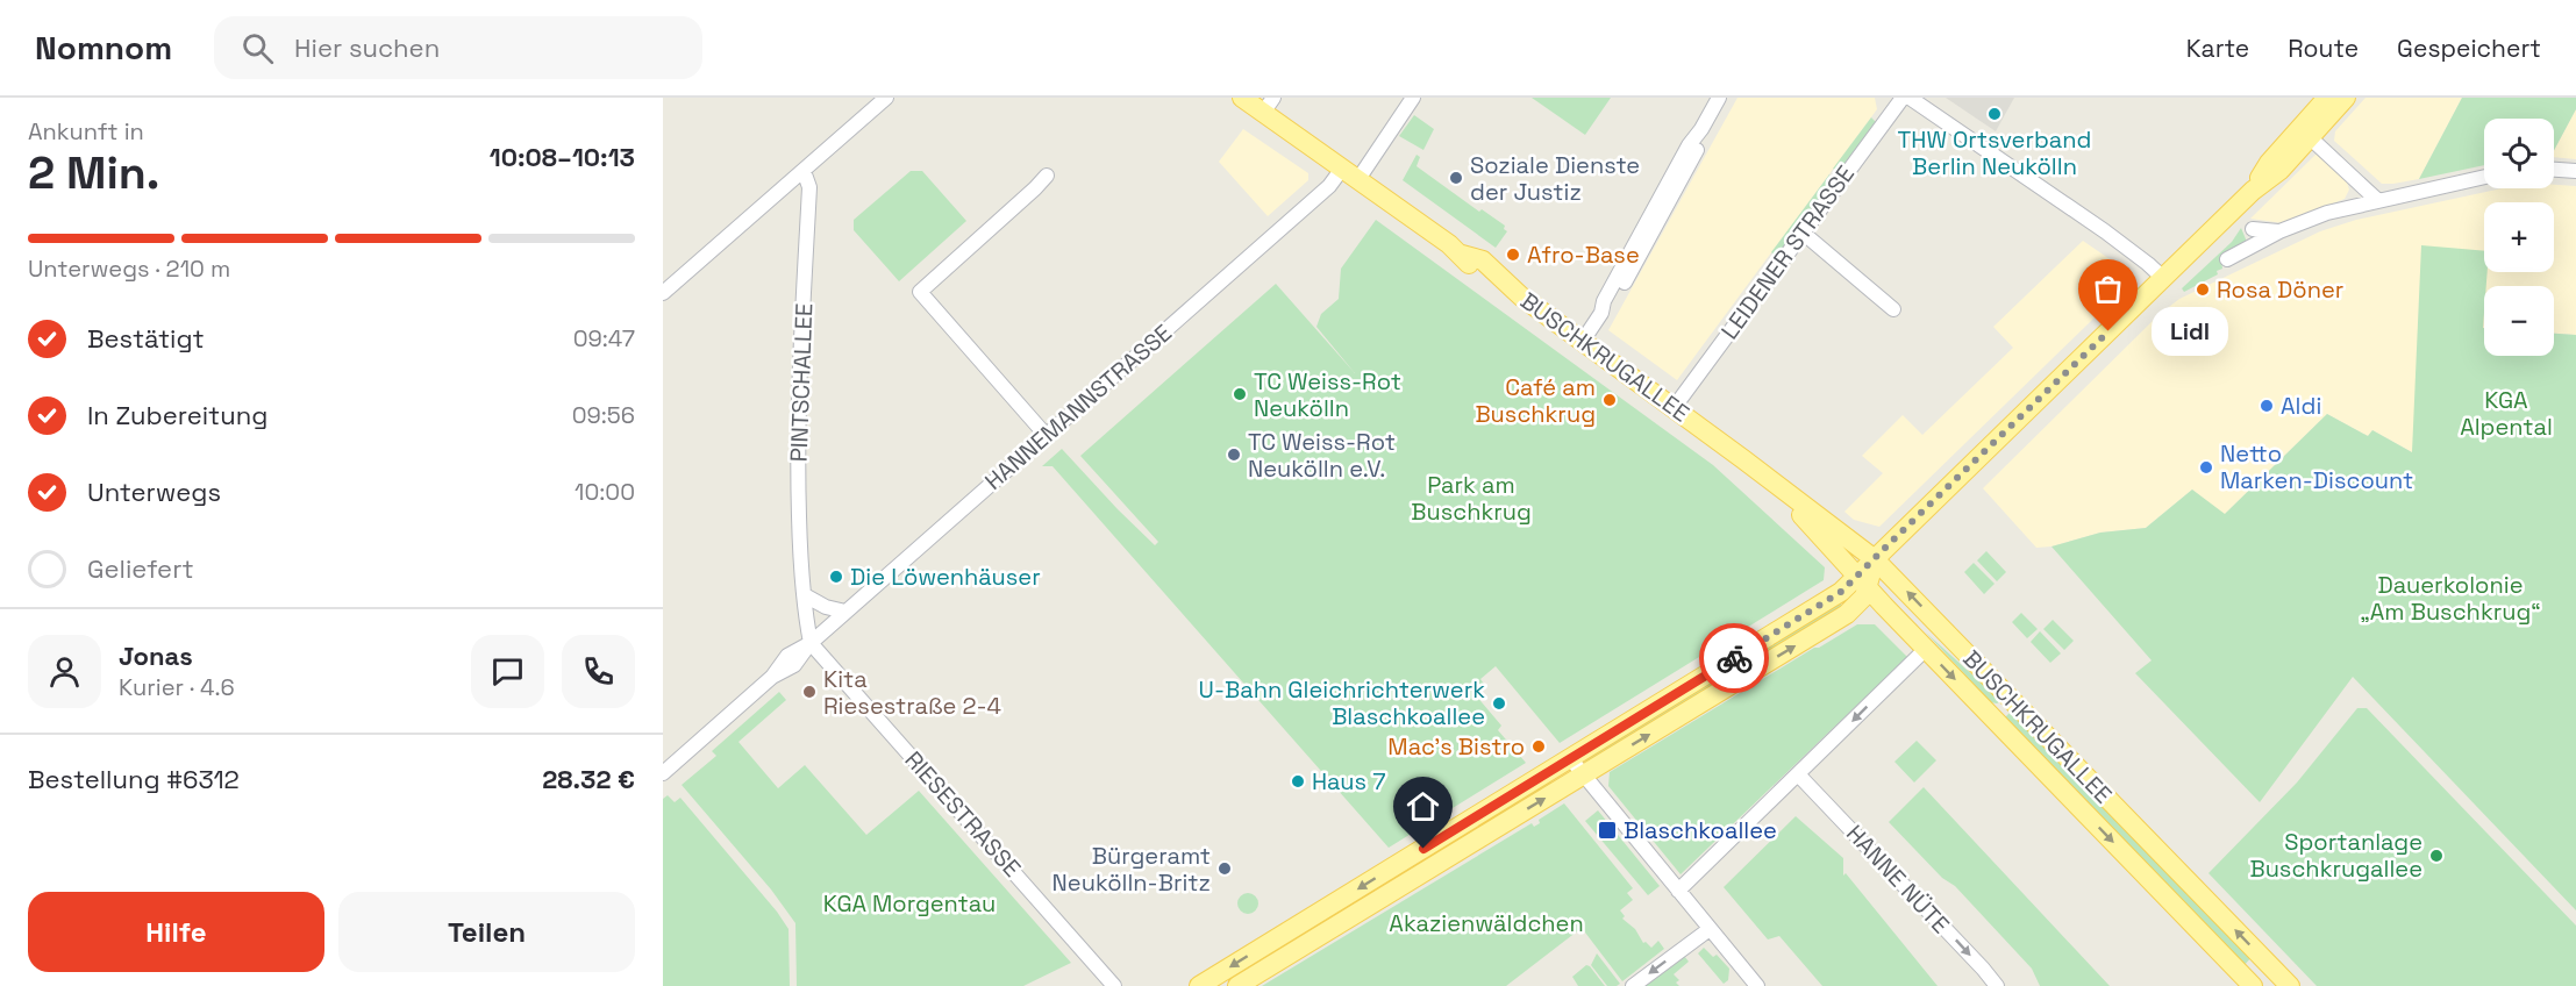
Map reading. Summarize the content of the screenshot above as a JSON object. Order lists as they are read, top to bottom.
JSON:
{
  "streets": {
    "main road": ["BUSCHKRUGALLEE"],
    "street": [
      "LEIDENER STRASSE",
      "PINTSCHALLEE",
      "HANNEMANNSTRASSE",
      "RIESESTRASSE",
      "HANNE NÜTE"
    ]
  },
  "crossings": [
    ["LEIDENER STRASSE", "BUSCHKRUGALLEE"],
    ["BUSCHKRUGALLEE", "HANNEMANNSTRASSE"],
    ["PINTSCHALLEE", "HANNEMANNSTRASSE"],
    ["PINTSCHALLEE", "RIESESTRASSE"],
    ["HANNEMANNSTRASSE", "RIESESTRASSE"]
  ],
  "one_way": ["HANNE NÜTE"],
  "parks": [
    "KGA Alpental",
    "Park am Buschkrug",
    "Dauerkolonie „Am Buschkrug“",
    "KGA Morgentau",
    "Akazienwäldchen"
  ],
  "places": {
    "other": [
      "THW Ortsverband Berlin Neukölln",
      "Soziale Dienste der Justiz",
      "Afro-Base",
      "Rosa Döner",
      "Lidl",
      "TC Weiss-Rot Neukölln",
      "Café am Buschkrug",
      "Aldi",
      "TC Weiss-Rot Neukölln e.V.",
      "Netto Marken-Discount",
      "Die Löwenhäuser",
      "Kita Riesestraße 2-4",
      "U-Bahn Gleichrichterwerk Blaschkoallee",
      "Mac's Bistro",
      "Haus 7",
      "Sportanlage Buschkrugallee",
      "Bürgeramt Neukölln-Britz"
    ],
    "transit": ["Blaschkoallee"]
  },
  "page": {
    "header": "Nomnom",
    "search": "Hier suchen",
    "nav": ["Karte", "Route", "Gespeichert"],
    "heading": ["2 Min.", "Ankunft in", "10:08–10:13"],
    "panel": [
      "Jonas",
      "Kurier · 4.6",
      "Bestellung #6312",
      "28.32 €"
    ],
    "map_buttons": ["+", "−"],
    "bar": "Unterwegs · 210 m",
    "list": [
      ["Bestätigt", "09:47"],
      ["In Zubereitung", "09:56"],
      ["Unterwegs", "10:00"],
      "Geliefert"
    ],
    "bubble": "Lidl",
    "buttons": ["Hilfe", "Teilen"]
  }
}
